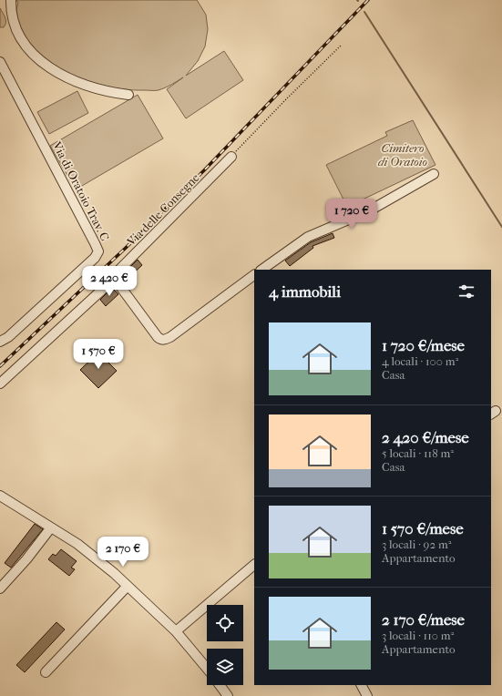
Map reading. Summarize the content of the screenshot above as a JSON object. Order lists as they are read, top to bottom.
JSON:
{
  "streets": {
    "street": ["Via di Oratoio Trav. C", "Via delle Consegne"]
  },
  "parks": ["Cimitero di Oratoio"],
  "page": {
    "price": [
      "1 720 €",
      "2 420 €",
      "1 570 €",
      "2 170 €"
    ],
    "heading": "4 immobili",
    "list": [
      {
        "name": "1 720 €/mese",
        "note": "4 locali · 100 m² · Casa"
      },
      {
        "name": "2 420 €/mese",
        "note": "5 locali · 118 m² · Casa"
      },
      {
        "name": "1 570 €/mese",
        "note": "3 locali · 92 m² · Appartamento"
      },
      {
        "name": "2 170 €/mese",
        "note": "3 locali · 110 m² · Appartamento"
      }
    ]
  }
}
